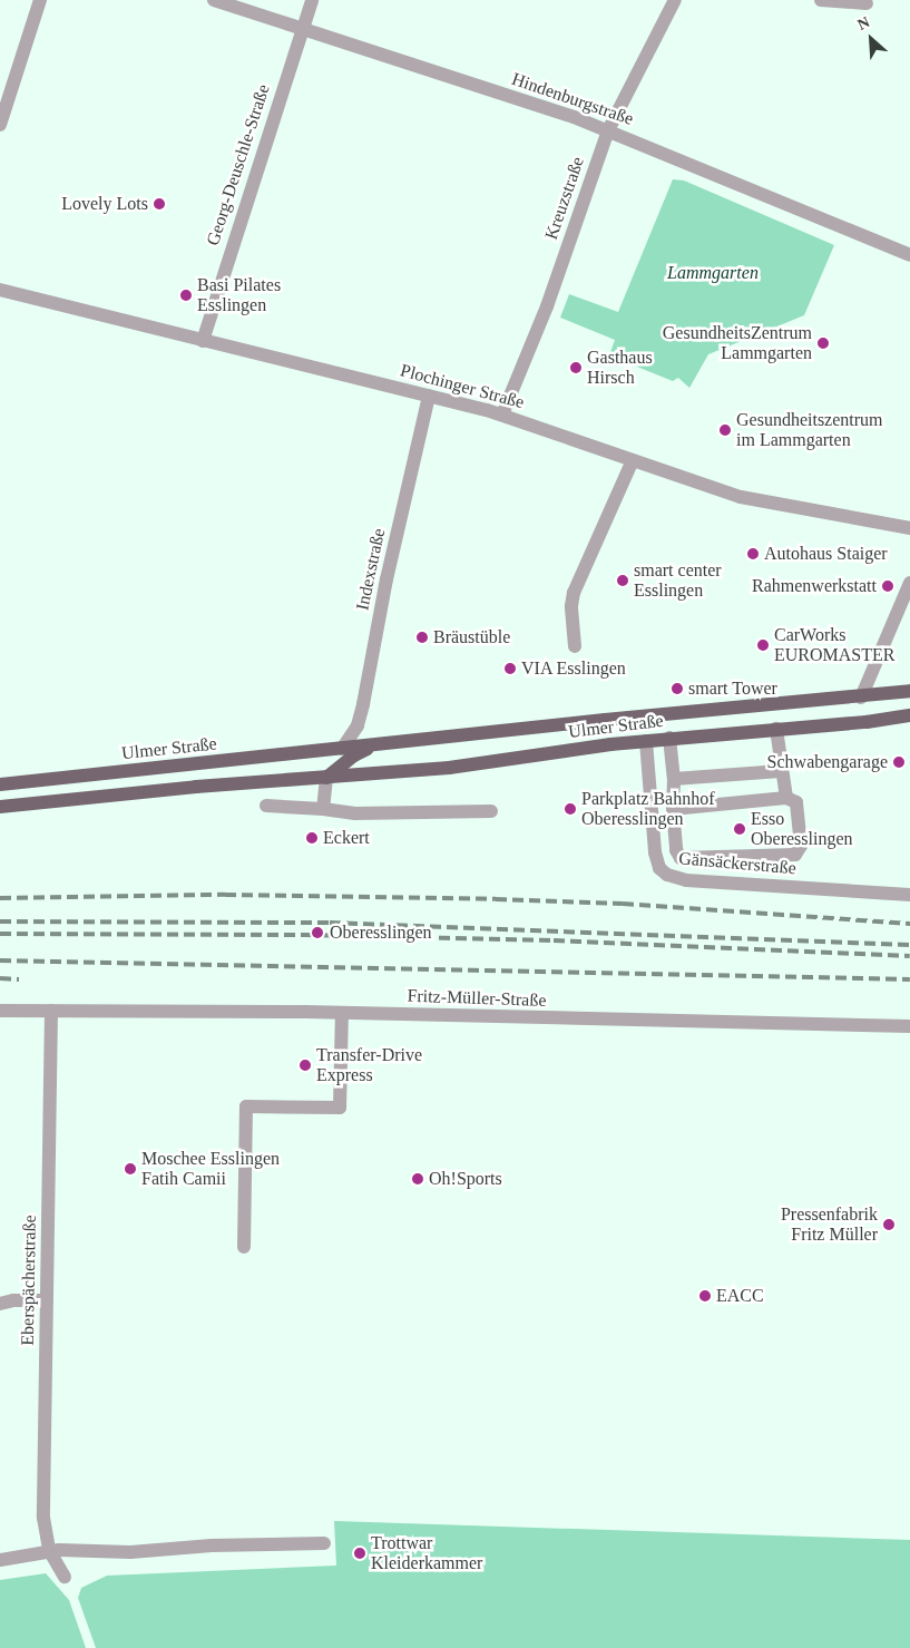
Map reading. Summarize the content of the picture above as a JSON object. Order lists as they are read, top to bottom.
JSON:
{
  "streets": {
    "main road": ["Ulmer Straße"],
    "street": [
      "Hindenburgstraße",
      "Georg-Deuschle-Straße",
      "Kreuzstraße",
      "Plochinger Straße",
      "Indexstraße",
      "Gänsäckerstraße",
      "Fritz-Müller-Straße",
      "Eberspächerstraße"
    ]
  },
  "crossings": [
    ["Hindenburgstraße", "Georg-Deuschle-Straße"],
    ["Hindenburgstraße", "Kreuzstraße"],
    ["Georg-Deuschle-Straße", "Plochinger Straße"],
    ["Kreuzstraße", "Plochinger Straße"],
    ["Plochinger Straße", "Indexstraße"],
    ["Indexstraße", "Ulmer Straße"],
    ["Ulmer Straße", "Gänsäckerstraße"],
    ["Fritz-Müller-Straße", "Eberspächerstraße"]
  ],
  "parks": ["Lammgarten"],
  "places": [
    "Lovely Lots",
    "Basi Pilates Esslingen",
    "GesundheitsZentrum Lammgarten",
    "Gasthaus Hirsch",
    "Gesundheitszentrum im Lammgarten",
    "Autohaus Staiger",
    "smart center Esslingen",
    "Rahmenwerkstatt",
    "Bräustüble",
    "CarWorks EUROMASTER",
    "VIA Esslingen",
    "smart Tower",
    "Schwabengarage",
    "Parkplatz Bahnhof Oberesslingen",
    "Esso Oberesslingen",
    "Eckert",
    "Oberesslingen",
    "Transfer-Drive Express",
    "Moschee Esslingen Fatih Camii",
    "Oh!Sports",
    "Pressenfabrik Fritz Müller",
    "EACC",
    "Trottwar Kleiderkammer"
  ],
  "north": "top left"
}
